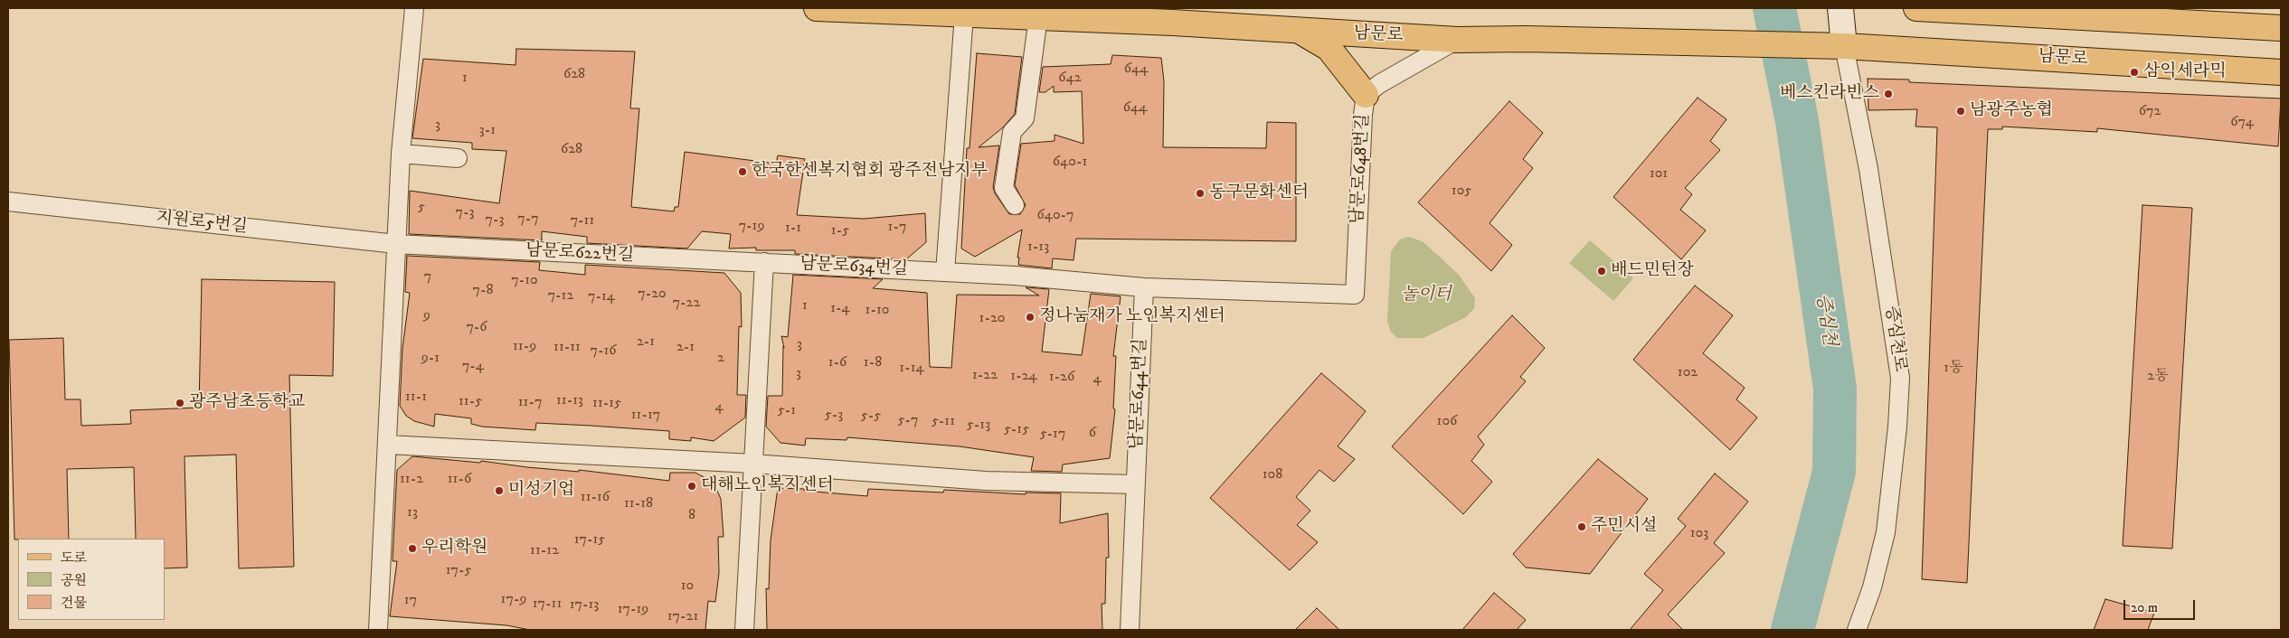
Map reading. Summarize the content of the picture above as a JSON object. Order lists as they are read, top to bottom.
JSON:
{
  "streets": {
    "main road": ["남문로"],
    "street": [
      "남문로648번길",
      "지원로5번길",
      "남문로622번길",
      "남문로634번길",
      "증심천로",
      "남문로644번길"
    ]
  },
  "crossings": [
    ["남문로", "남문로648번길"],
    ["남문로", "증심천로"],
    ["남문로648번길", "남문로634번길"],
    ["남문로648번길", "남문로644번길"],
    ["지원로5번길", "남문로622번길"],
    ["남문로622번길", "남문로634번길"],
    ["남문로634번길", "남문로644번길"]
  ],
  "water": ["증심천"],
  "parks": ["놀이터"],
  "places": [
    "삼익세라믹",
    "베스킨라빈스",
    "남광주농협",
    "한국한센복지협회 광주전남지부",
    "동구문화센터",
    "배드민턴장",
    "정나눔재가 노인복지센터",
    "광주남초등학교",
    "대해노인복지센터",
    "미성기업",
    "주민시설",
    "우리학원"
  ],
  "house_numbers": [
    "644",
    "628",
    "1",
    "642",
    "644",
    "672",
    "674",
    "3",
    "3-1",
    "628",
    "640-1",
    "101",
    "105",
    "5",
    "7-3",
    "640-7",
    "7-7",
    "7-3",
    "7-11",
    "7-19",
    "1-7",
    "1-1",
    "1-5",
    "1-13",
    "7",
    "7-10",
    "7-8",
    "7-20",
    "7-12",
    "7-14",
    "7-22",
    "1",
    "1-4",
    "1-10",
    "9",
    "1-20",
    "7-6",
    "2-1",
    "3",
    "11-9",
    "11-11",
    "2-1",
    "7-16",
    "9-1",
    "2",
    "1-6",
    "1-8",
    "7-4",
    "1-14",
    "1동",
    "102",
    "3",
    "1-22",
    "1-24",
    "2동",
    "1-26",
    "4",
    "11-1",
    "11-13",
    "11-5",
    "11-7",
    "11-15",
    "4",
    "5-1",
    "11-17",
    "5-3",
    "5-5",
    "5-7",
    "5-11",
    "106",
    "5-13",
    "5-15",
    "6",
    "5-17",
    "108",
    "11-2",
    "11-6",
    "11-16",
    "11-18",
    "13",
    "8",
    "103",
    "17-15",
    "11-12",
    "17-5",
    "10",
    "17-9",
    "17",
    "17-11",
    "17-13",
    "17-19",
    "17-21"
  ],
  "legend": ["도로", "공원", "건물"],
  "scale_bar": "20 m"
}
